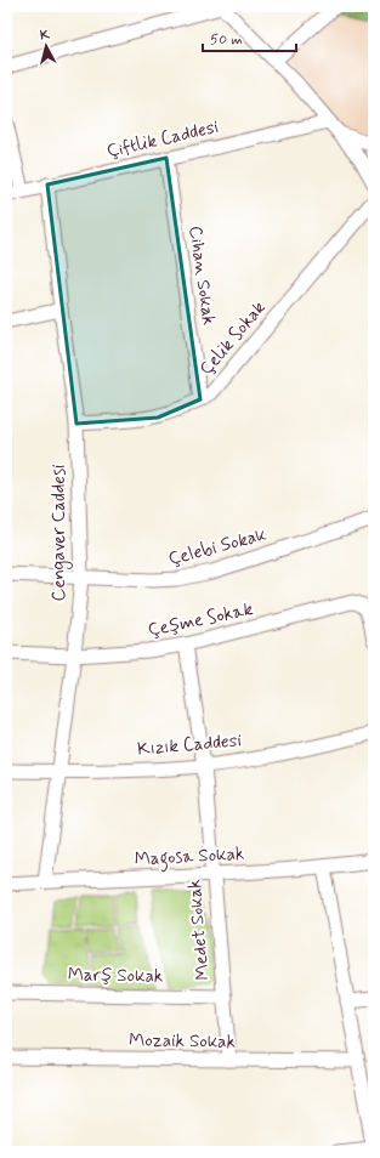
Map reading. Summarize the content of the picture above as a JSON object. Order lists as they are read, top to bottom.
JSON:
{
  "streets": {
    "street": [
      "Çiftlik Caddesi",
      "Cihan Sokak",
      "Çelik Sokak",
      "Cengaver Caddesi",
      "Çelebi Sokak",
      "Çeşme Sokak",
      "Kızık Caddesi",
      "Magosa Sokak",
      "Medet Sokak",
      "Marş Sokak",
      "Mozaik Sokak"
    ]
  },
  "crossings": [
    ["Çiftlik Caddesi", "Cihan Sokak"],
    ["Çiftlik Caddesi", "Cengaver Caddesi"],
    ["Cihan Sokak", "Çelik Sokak"],
    ["Çelik Sokak", "Cengaver Caddesi"],
    ["Cengaver Caddesi", "Çelebi Sokak"],
    ["Cengaver Caddesi", "Çeşme Sokak"],
    ["Cengaver Caddesi", "Kızık Caddesi"],
    ["Cengaver Caddesi", "Magosa Sokak"],
    ["Çeşme Sokak", "Medet Sokak"],
    ["Kızık Caddesi", "Medet Sokak"],
    ["Magosa Sokak", "Medet Sokak"],
    ["Medet Sokak", "Marş Sokak"],
    ["Medet Sokak", "Mozaik Sokak"]
  ],
  "scale_bar": "50 m",
  "north": "top"
}
